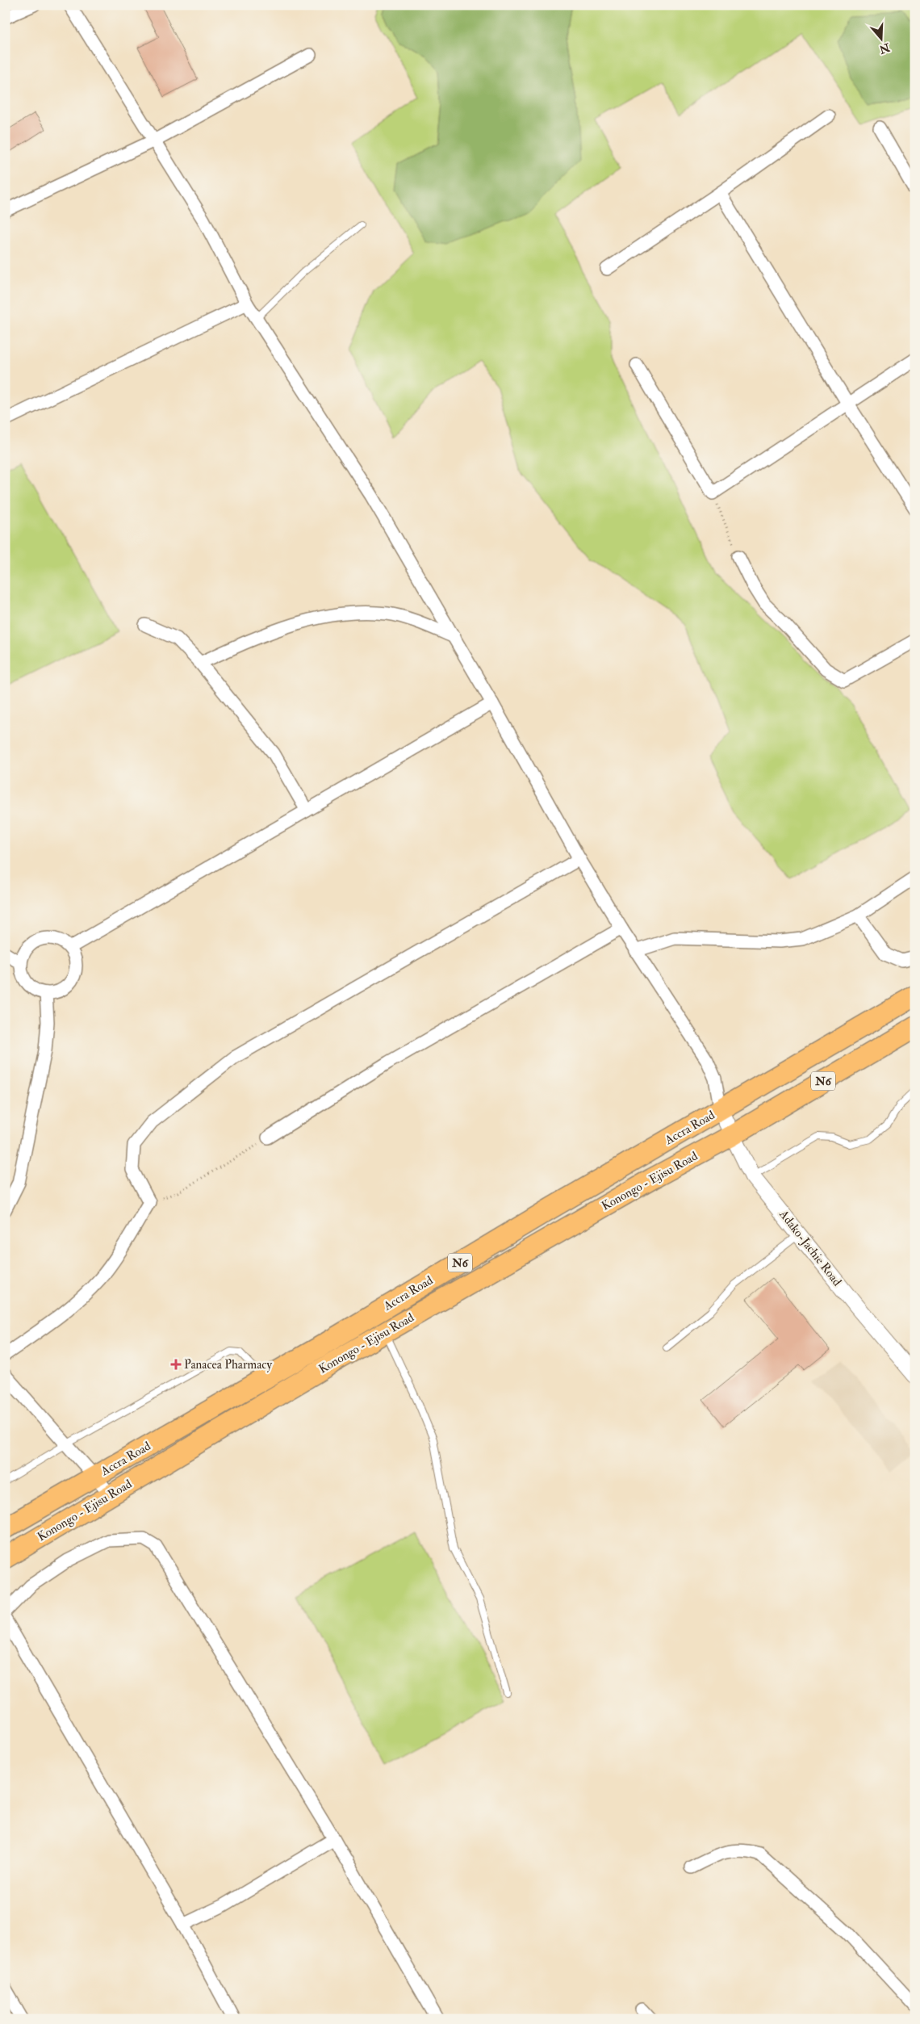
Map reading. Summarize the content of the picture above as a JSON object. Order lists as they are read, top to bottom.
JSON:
{
  "streets": {
    "highway": ["N6", "Accra Road", "Konongo - Ejisu Road"],
    "street": ["Adako-Jachie Road"]
  },
  "crossings": [
    ["N6", "Konongo - Ejisu Road"],
    ["N6", "Adako-Jachie Road"],
    ["Accra Road", "Adako-Jachie Road"],
    ["Konongo - Ejisu Road", "Adako-Jachie Road"]
  ],
  "places": {
    "health": ["Panacea Pharmacy"]
  },
  "north": "bottom"
}
